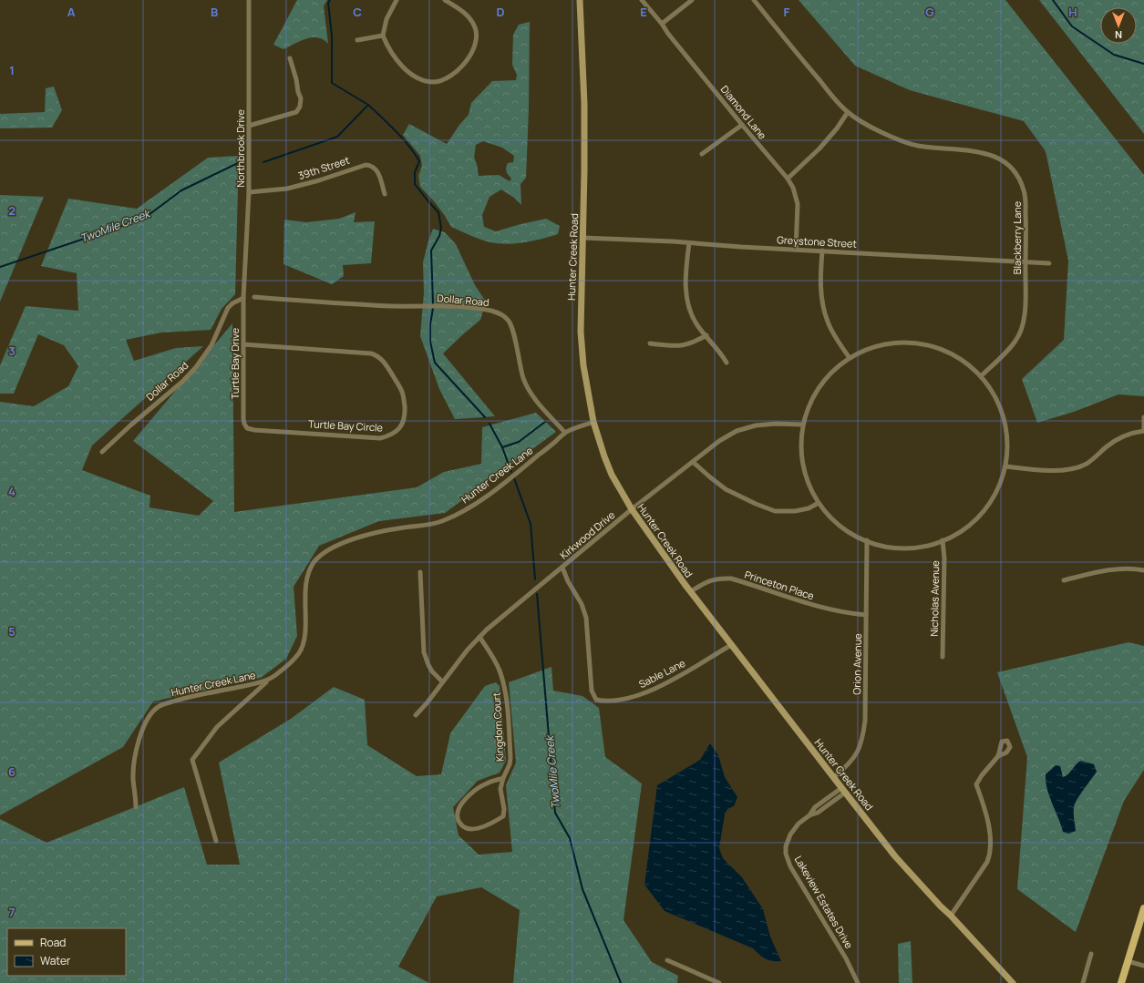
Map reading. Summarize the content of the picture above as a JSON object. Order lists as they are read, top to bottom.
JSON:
{
  "streets": {
    "main road": ["Hunter Creek Road"],
    "street": [
      "Diamond Lane",
      "Northbrook Drive",
      "39th Street",
      "Blackberry Lane",
      "Greystone Street",
      "Dollar Road",
      "Turtle Bay Drive",
      "Turtle Bay Circle",
      "Hunter Creek Lane",
      "Kirkwood Drive",
      "Princeton Place",
      "Nicholas Avenue",
      "Orion Avenue",
      "Sable Lane",
      "Kingdom Court",
      "Lakeview Estates Drive"
    ]
  },
  "crossings": [
    ["Diamond Lane", "Greystone Street"],
    ["Northbrook Drive", "39th Street"],
    ["Northbrook Drive", "Dollar Road"],
    ["Northbrook Drive", "Turtle Bay Drive"],
    ["Blackberry Lane", "Greystone Street"],
    ["Greystone Street", "Hunter Creek Road"],
    ["Hunter Creek Road", "Kirkwood Drive"],
    ["Hunter Creek Road", "Princeton Place"],
    ["Hunter Creek Road", "Orion Avenue"],
    ["Hunter Creek Road", "Sable Lane"],
    ["Hunter Creek Road", "Lakeview Estates Drive"],
    ["Dollar Road", "Turtle Bay Drive"],
    ["Dollar Road", "Hunter Creek Lane"],
    ["Turtle Bay Drive", "Turtle Bay Circle"],
    ["Kirkwood Drive", "Sable Lane"],
    ["Kirkwood Drive", "Kingdom Court"],
    ["Princeton Place", "Orion Avenue"]
  ],
  "water": ["TwoMile Creek"],
  "legend": ["Road", "Water"],
  "north": "bottom",
  "grid": {
    "columns": [
      "A",
      "B",
      "C",
      "D",
      "E",
      "F",
      "G",
      "H"
    ],
    "rows": [
      "1",
      "2",
      "3",
      "4",
      "5",
      "6",
      "7"
    ]
  }
}
